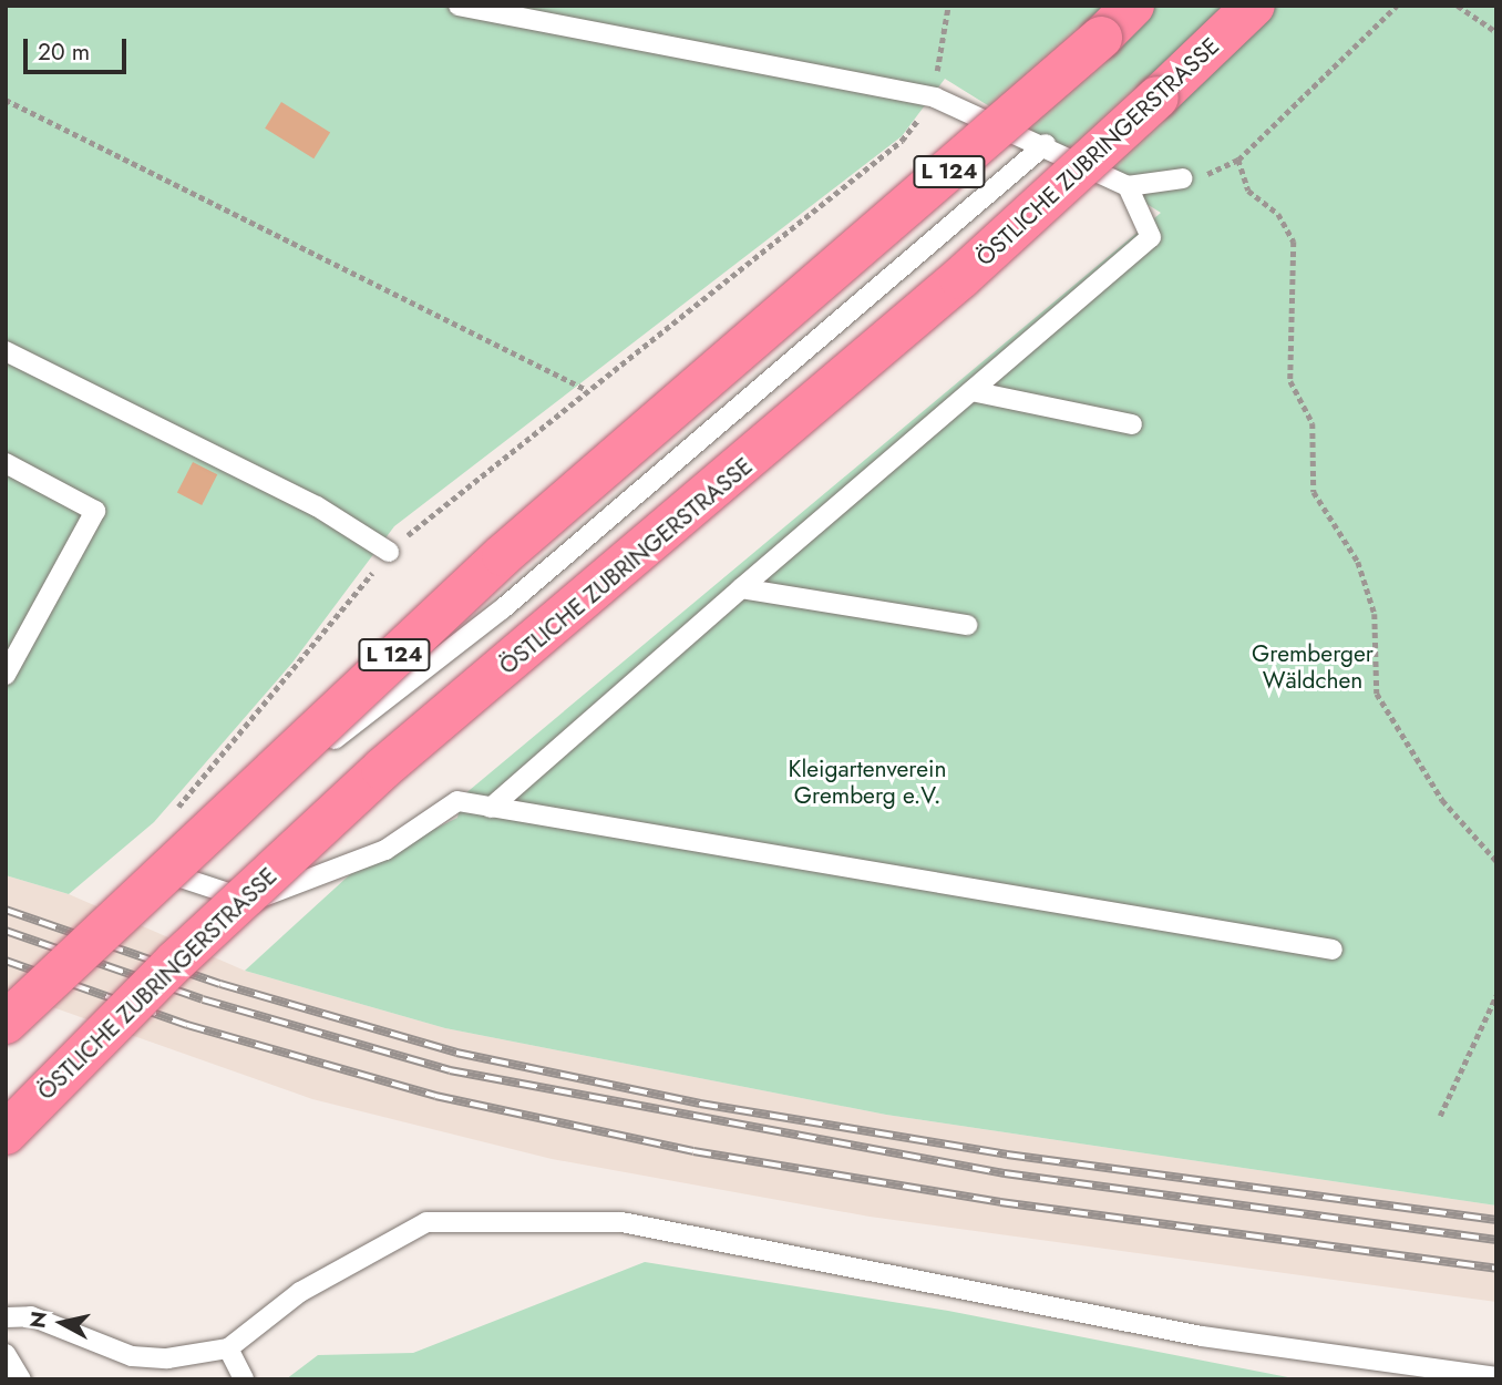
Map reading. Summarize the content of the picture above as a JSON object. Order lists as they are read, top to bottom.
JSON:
{
  "streets": {
    "highway": ["ÖSTLICHE ZUBRINGERSTRASSE", "L 124"]
  },
  "parks": ["Gremberger Wäldchen", "Kleigartenverein Gremberg e.V."],
  "scale_bar": "20 m",
  "north": "left"
}
